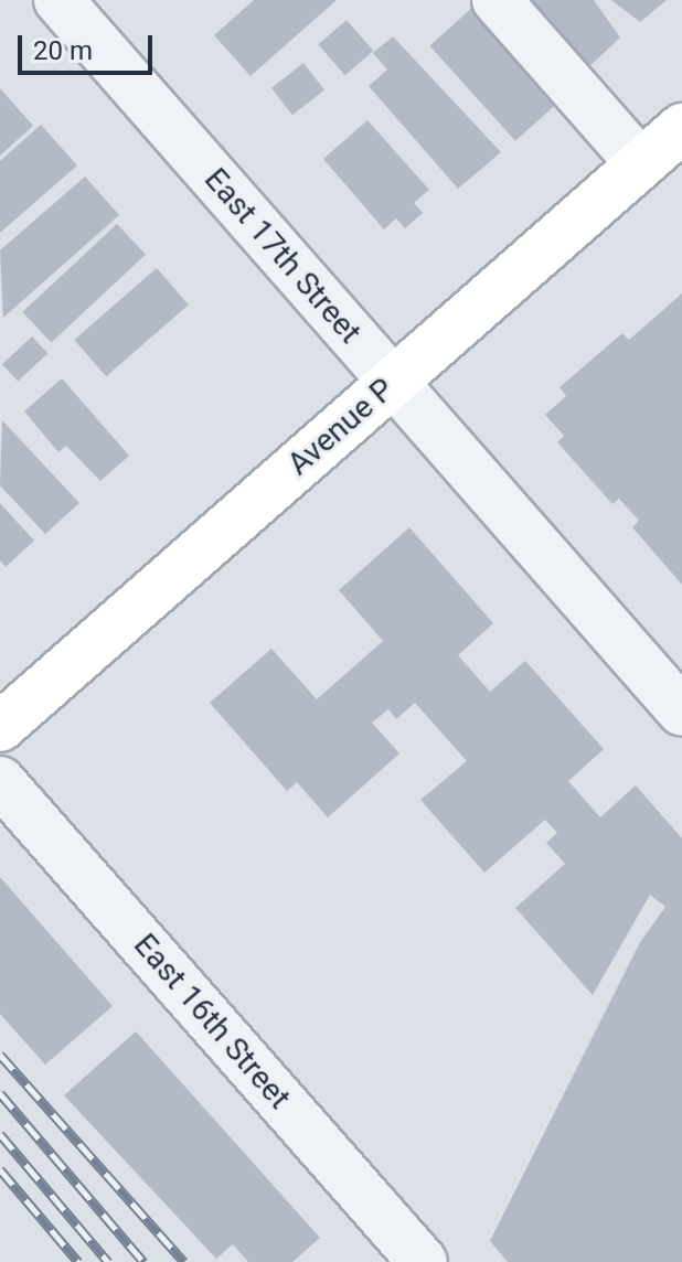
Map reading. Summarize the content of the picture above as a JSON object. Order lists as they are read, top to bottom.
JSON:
{
  "streets": {
    "main road": ["Avenue P"],
    "street": ["East 17th Street", "East 16th Street"]
  },
  "crossings": [
    ["East 17th Street", "Avenue P"]
  ],
  "scale_bar": "20 m"
}
